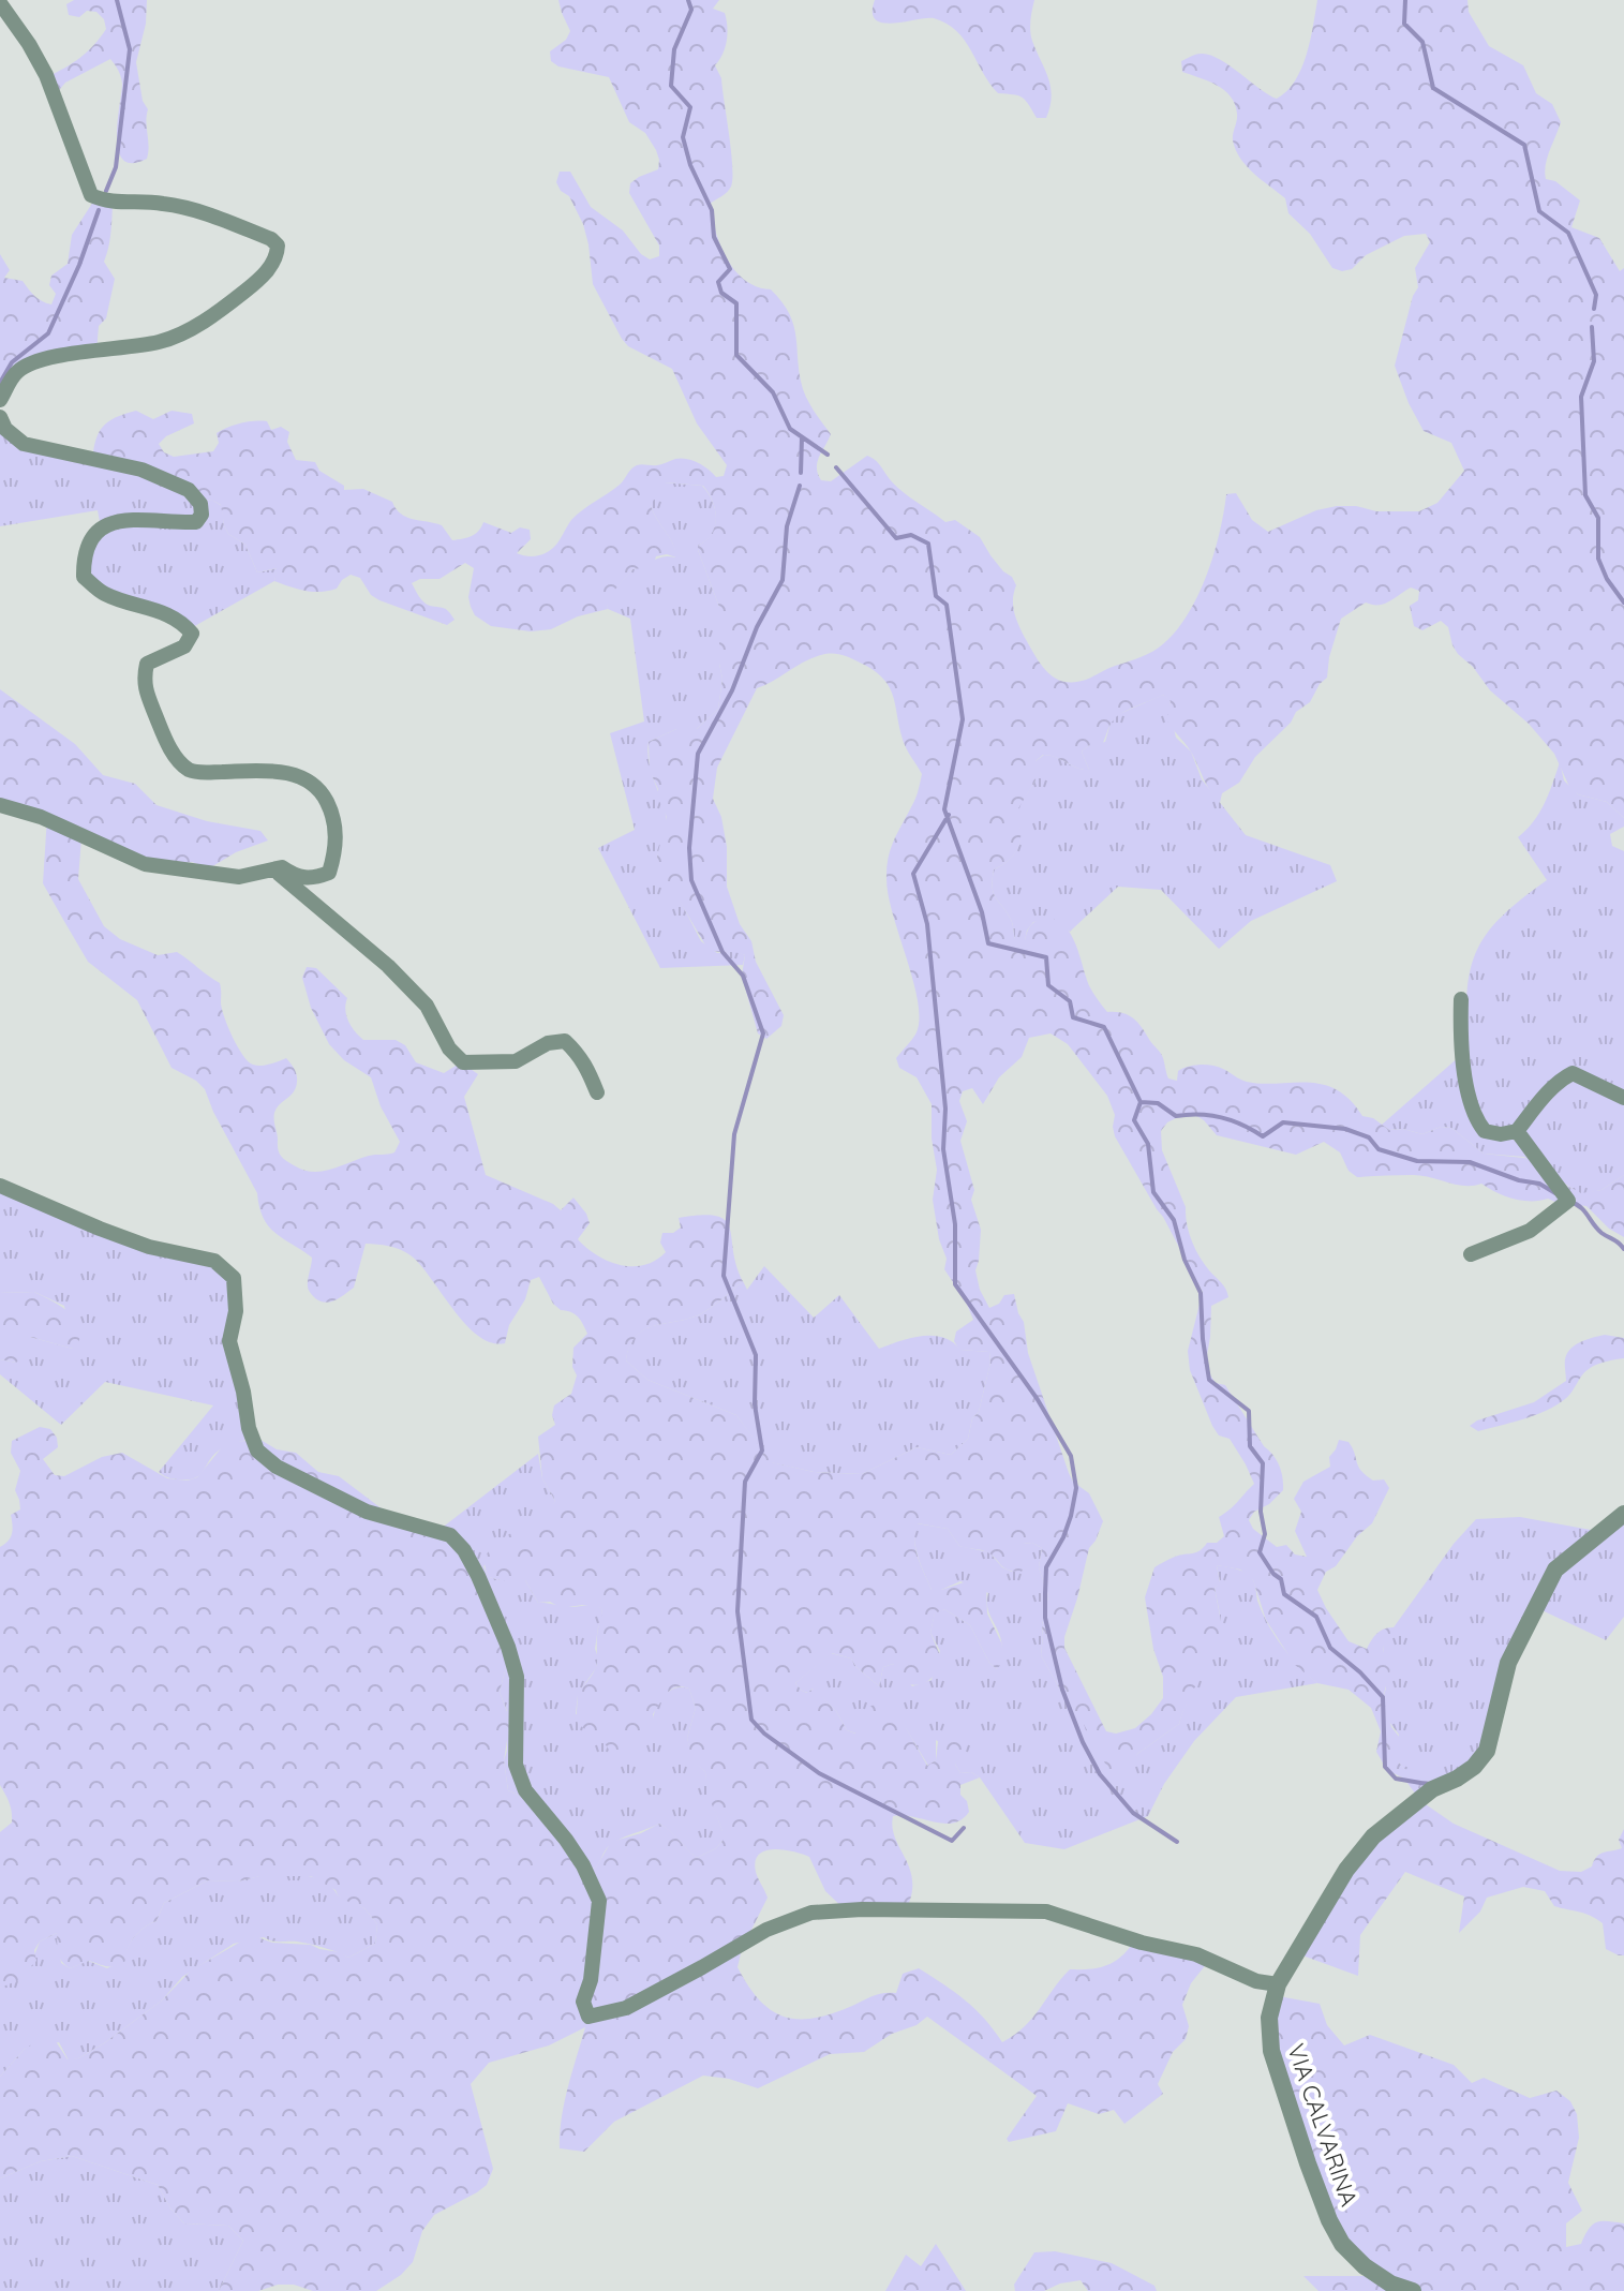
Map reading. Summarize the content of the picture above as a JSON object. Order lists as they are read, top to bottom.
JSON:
{
  "streets": {
    "street": ["VIA CALVARINA"]
  }
}
